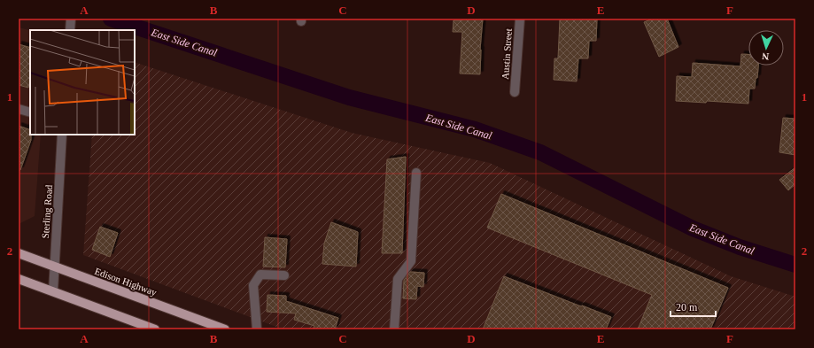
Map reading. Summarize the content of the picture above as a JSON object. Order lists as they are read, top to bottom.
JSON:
{
  "streets": {
    "main road": ["Edison Highway"],
    "street": ["Austin Street", "Sterling Road"]
  },
  "crossings": [
    ["Sterling Road", "Edison Highway"]
  ],
  "water": ["East Side Canal"],
  "scale_bar": "20 m",
  "north": "bottom",
  "grid": {
    "columns": [
      "A",
      "B",
      "C",
      "D",
      "E",
      "F"
    ],
    "rows": ["1", "2"]
  }
}
